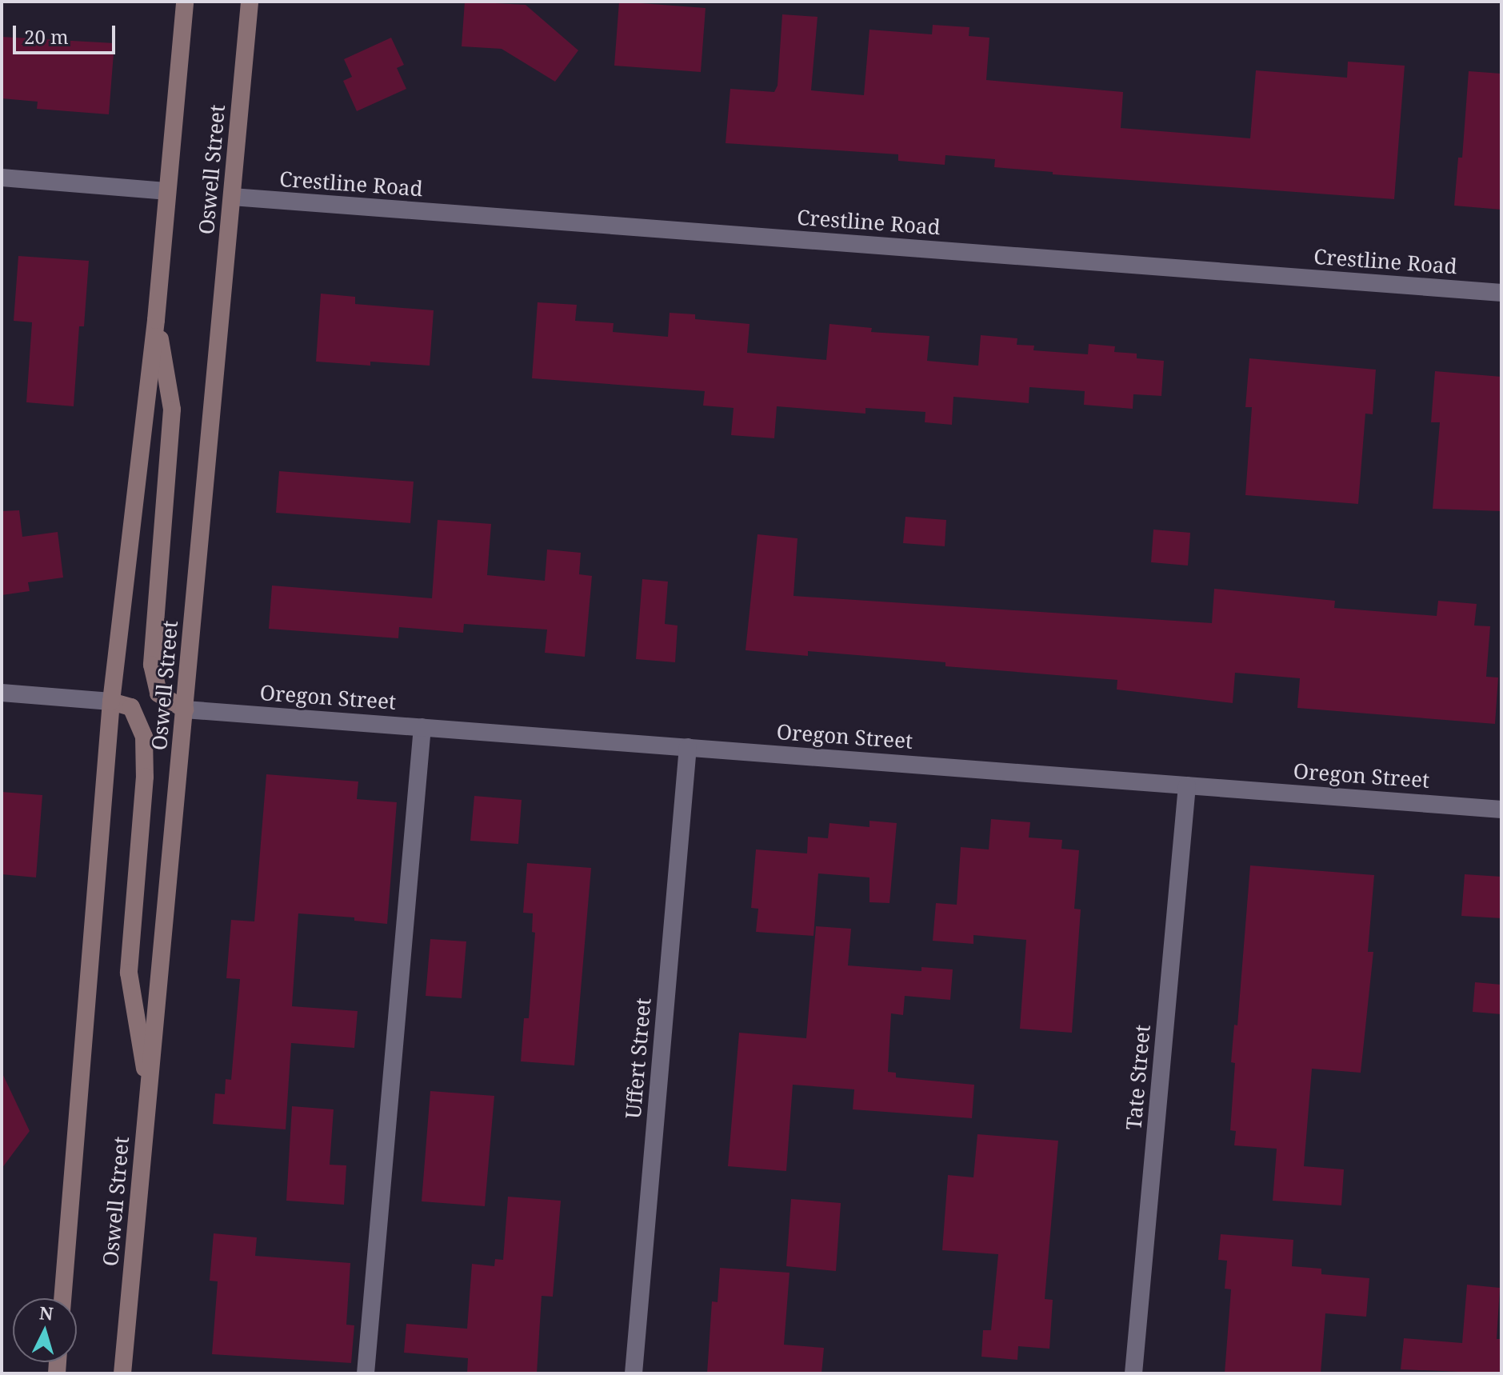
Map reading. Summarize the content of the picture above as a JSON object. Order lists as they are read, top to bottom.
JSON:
{
  "streets": {
    "main road": ["Oswell Street"],
    "street": [
      "Crestline Road",
      "Oregon Street",
      "Uffert Street",
      "Tate Street"
    ]
  },
  "crossings": [
    ["Oswell Street", "Crestline Road"],
    ["Oswell Street", "Oregon Street"],
    ["Oregon Street", "Uffert Street"],
    ["Oregon Street", "Tate Street"]
  ],
  "scale_bar": "20 m",
  "north": "top"
}
